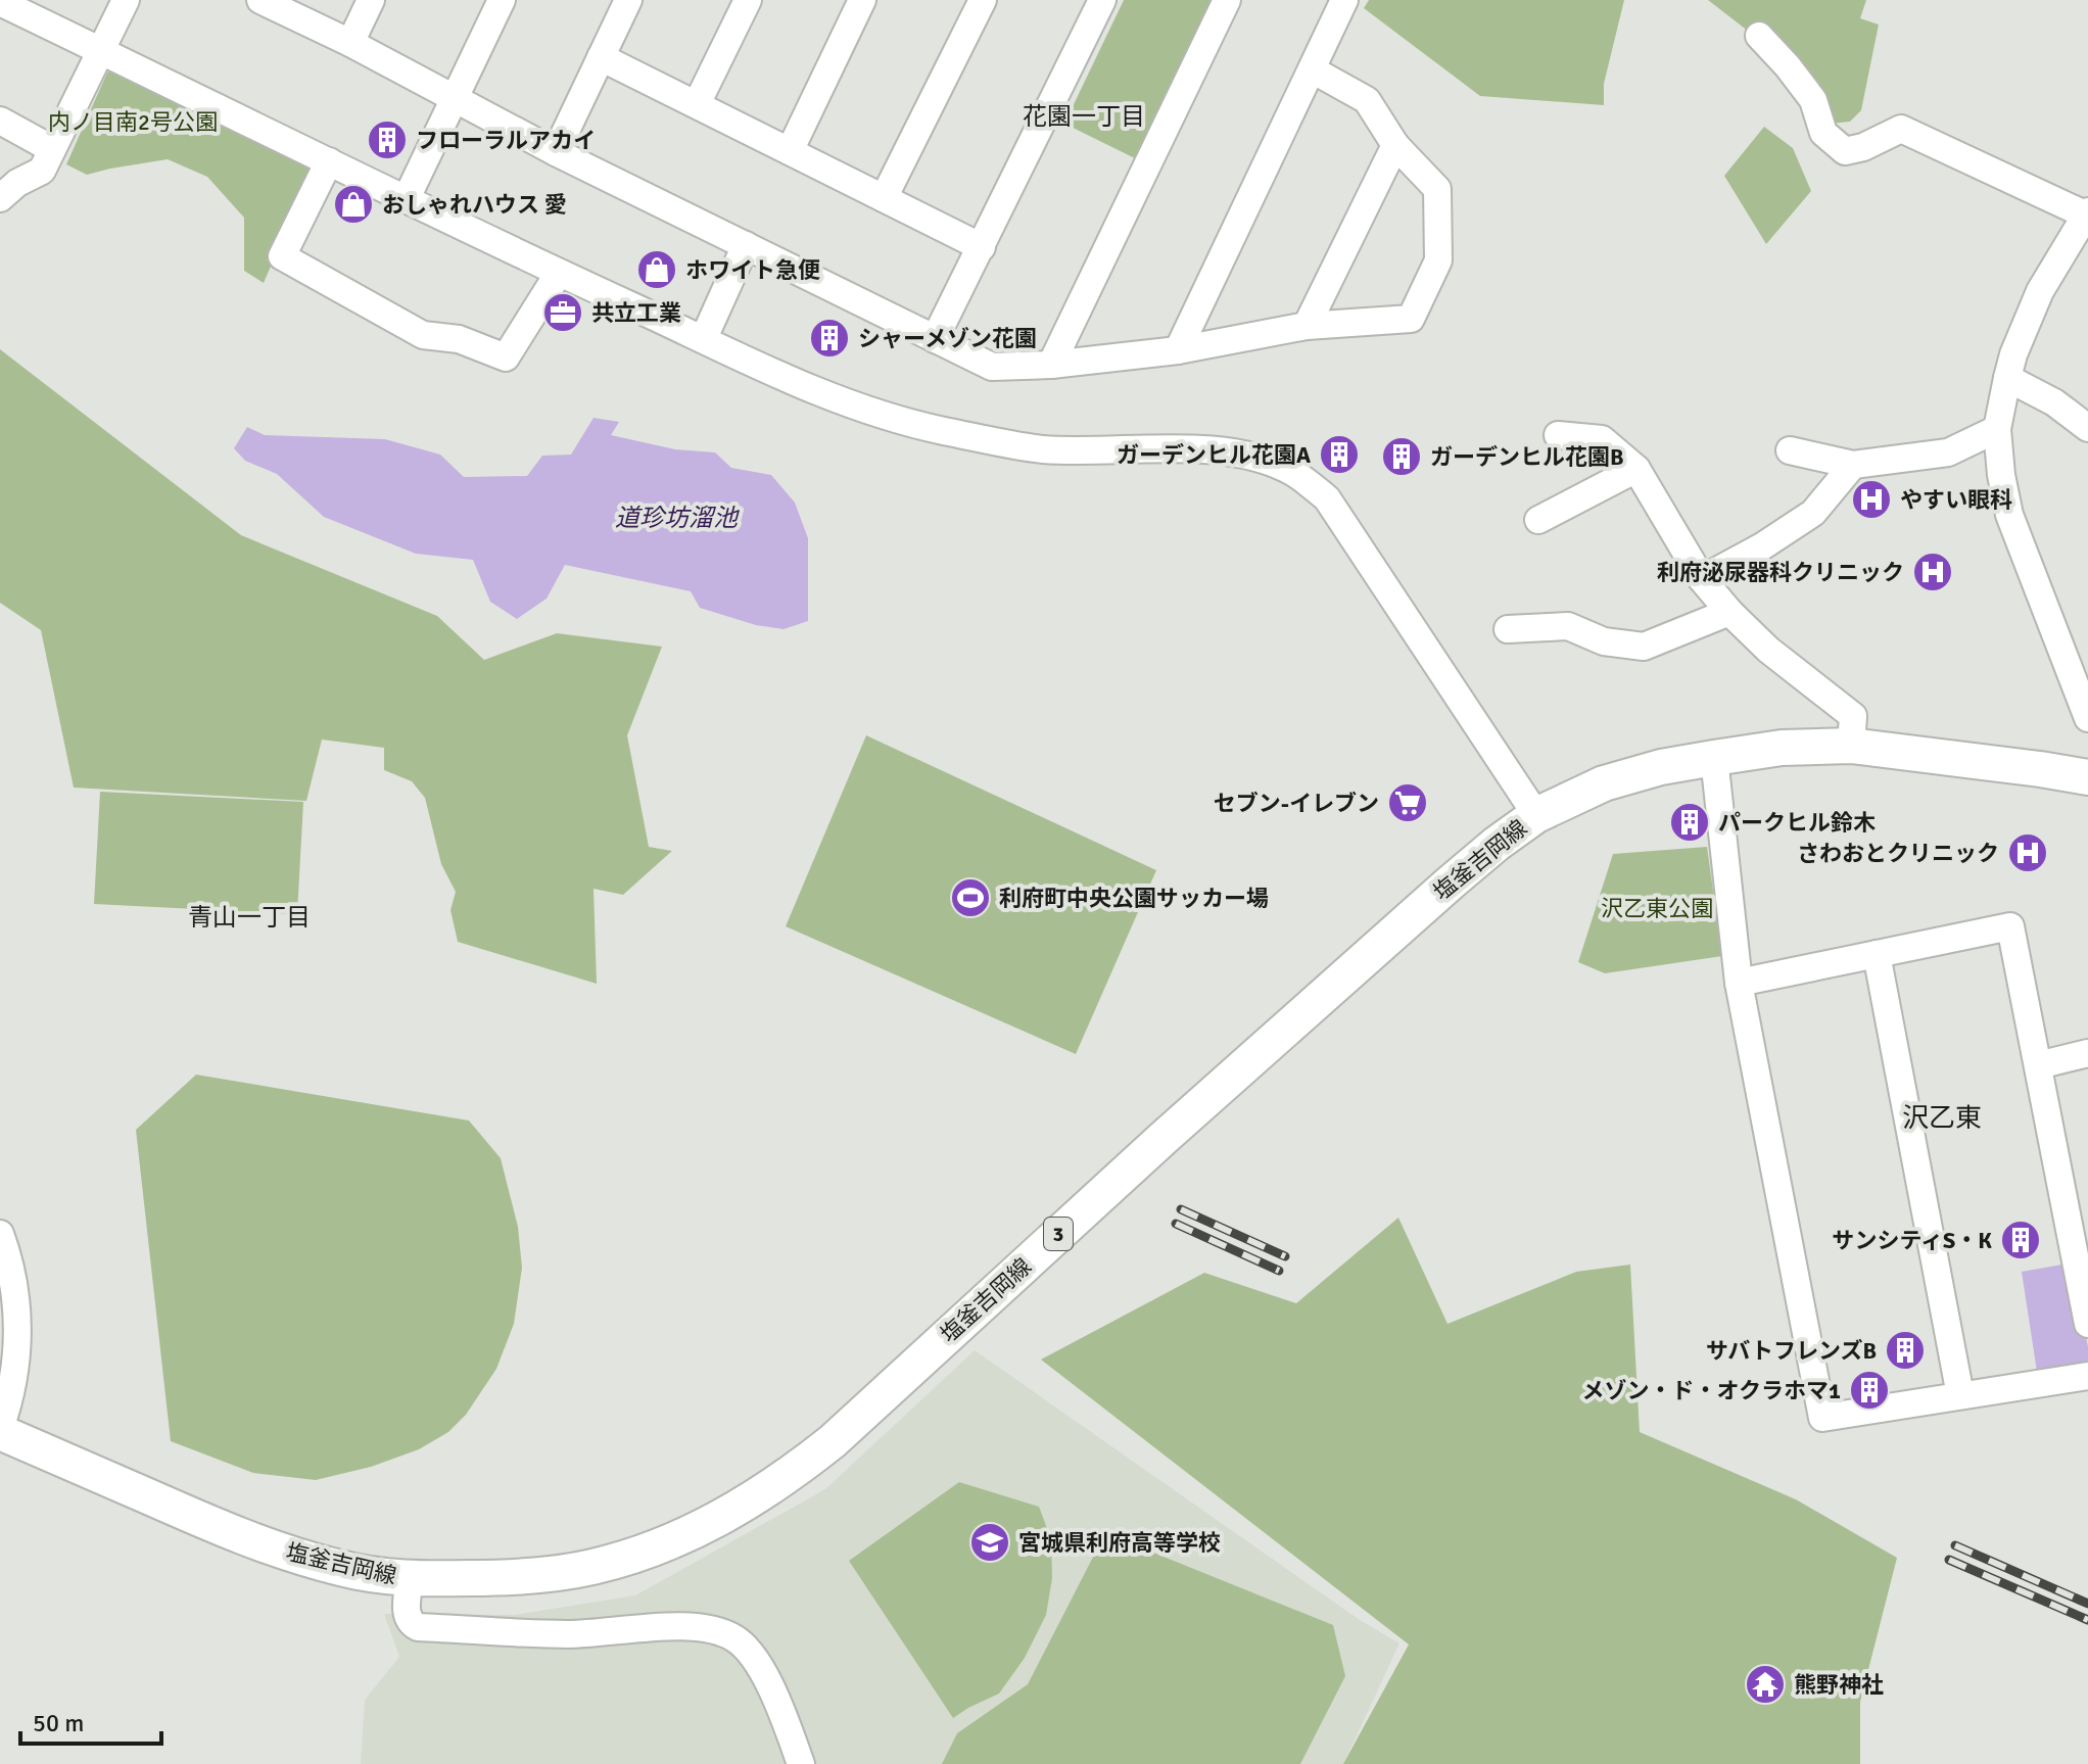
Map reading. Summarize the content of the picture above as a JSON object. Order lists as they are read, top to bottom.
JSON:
{
  "streets": {
    "main road": ["塩釜吉岡線", "3"]
  },
  "districts": ["花園一丁目", "青山一丁目", "沢乙東"],
  "water": ["道珍坊溜池"],
  "parks": ["内ノ目南2号公園", "沢乙東公園"],
  "places": {
    "building": [
      "フローラルアカイ",
      "シャーメゾン花園",
      "ガーデンヒル花園A",
      "ガーデンヒル花園B",
      "パークヒル鈴木",
      "サンシティS・K",
      "サバトフレンズB",
      "メゾン・ド・オクラホマ1"
    ],
    "shop": ["おしゃれハウス 愛", "ホワイト急便"],
    "office": ["共立工業"],
    "hospital": ["やすい眼科", "利府泌尿器科クリニック", "さわおとクリニック"],
    "supermarket": ["セブン-イレブン"],
    "sports": ["利府町中央公園サッカー場"],
    "school or university": ["宮城県利府高等学校"],
    "temple": ["熊野神社"]
  },
  "scale_bar": "50 m"
}
